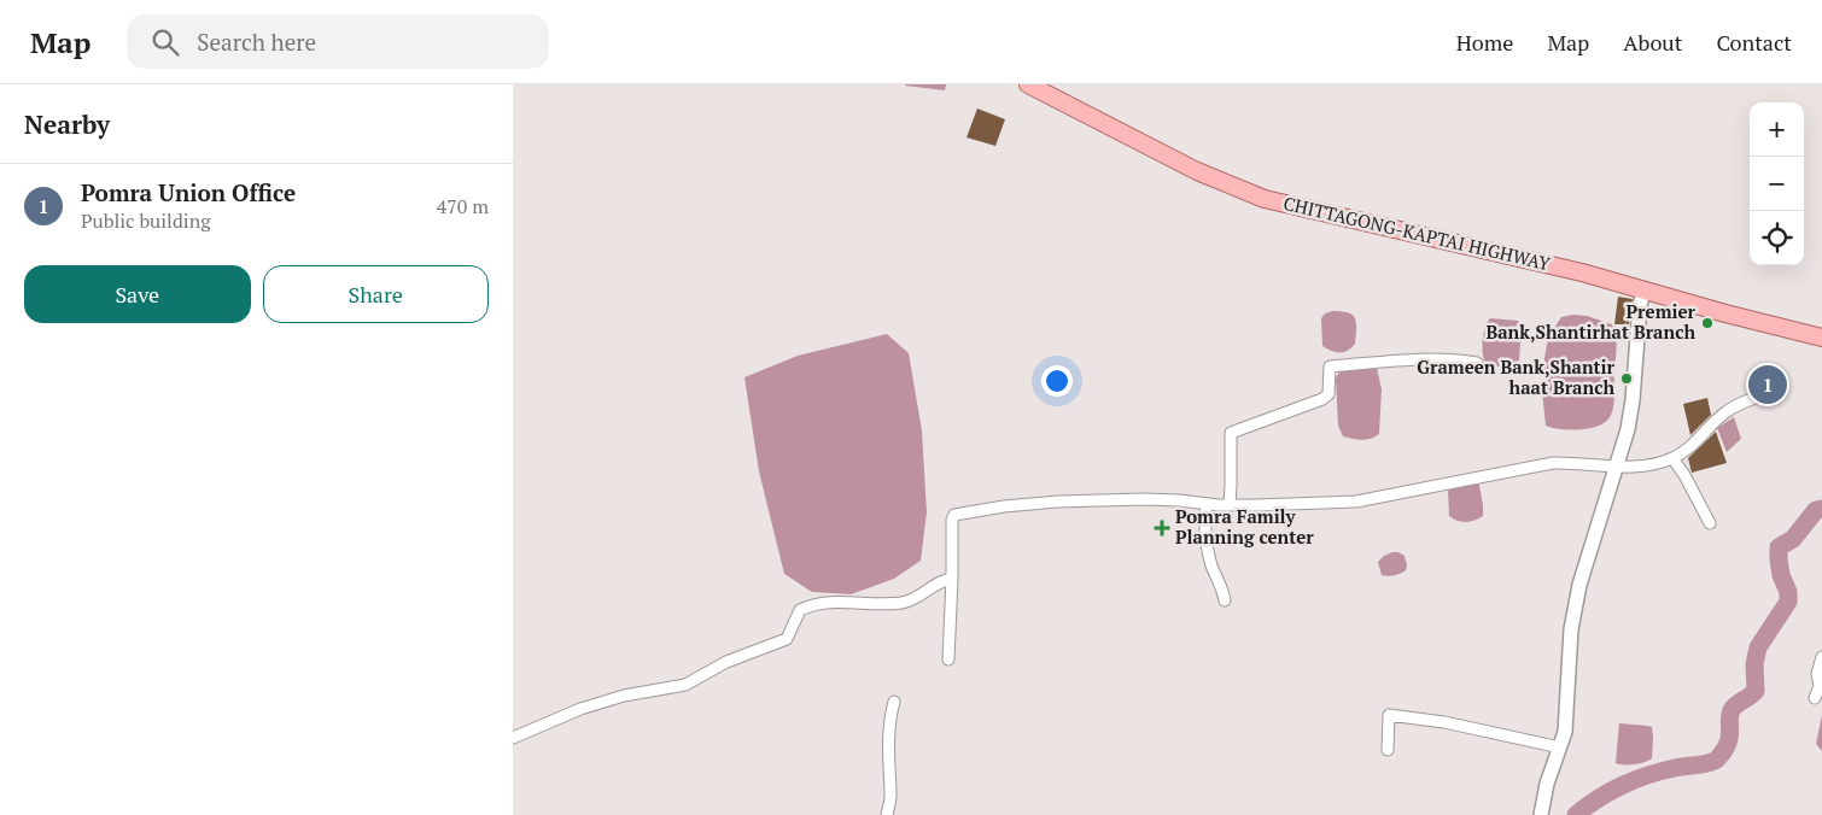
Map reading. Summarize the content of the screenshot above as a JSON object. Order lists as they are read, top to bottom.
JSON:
{
  "streets": {
    "main road": ["CHITTAGONG-KAPTAI HIGHWAY"]
  },
  "places": {
    "other": ["Premier Bank,Shantirhat Branch", "Grameen Bank,Shantir haat Branch"],
    "health": ["Pomra Family Planning center"]
  },
  "page": {
    "header": "Map",
    "search": "Search here",
    "nav": [
      "Home",
      "Map",
      "About",
      "Contact"
    ],
    "heading": "Nearby",
    "map_buttons": ["+", "−"],
    "list": [
      {
        "mark": "1",
        "name": "Pomra Union Office",
        "note": "Public building",
        "value": "470 m"
      }
    ],
    "buttons": ["Save", "Share"],
    "pins": "1"
  }
}
